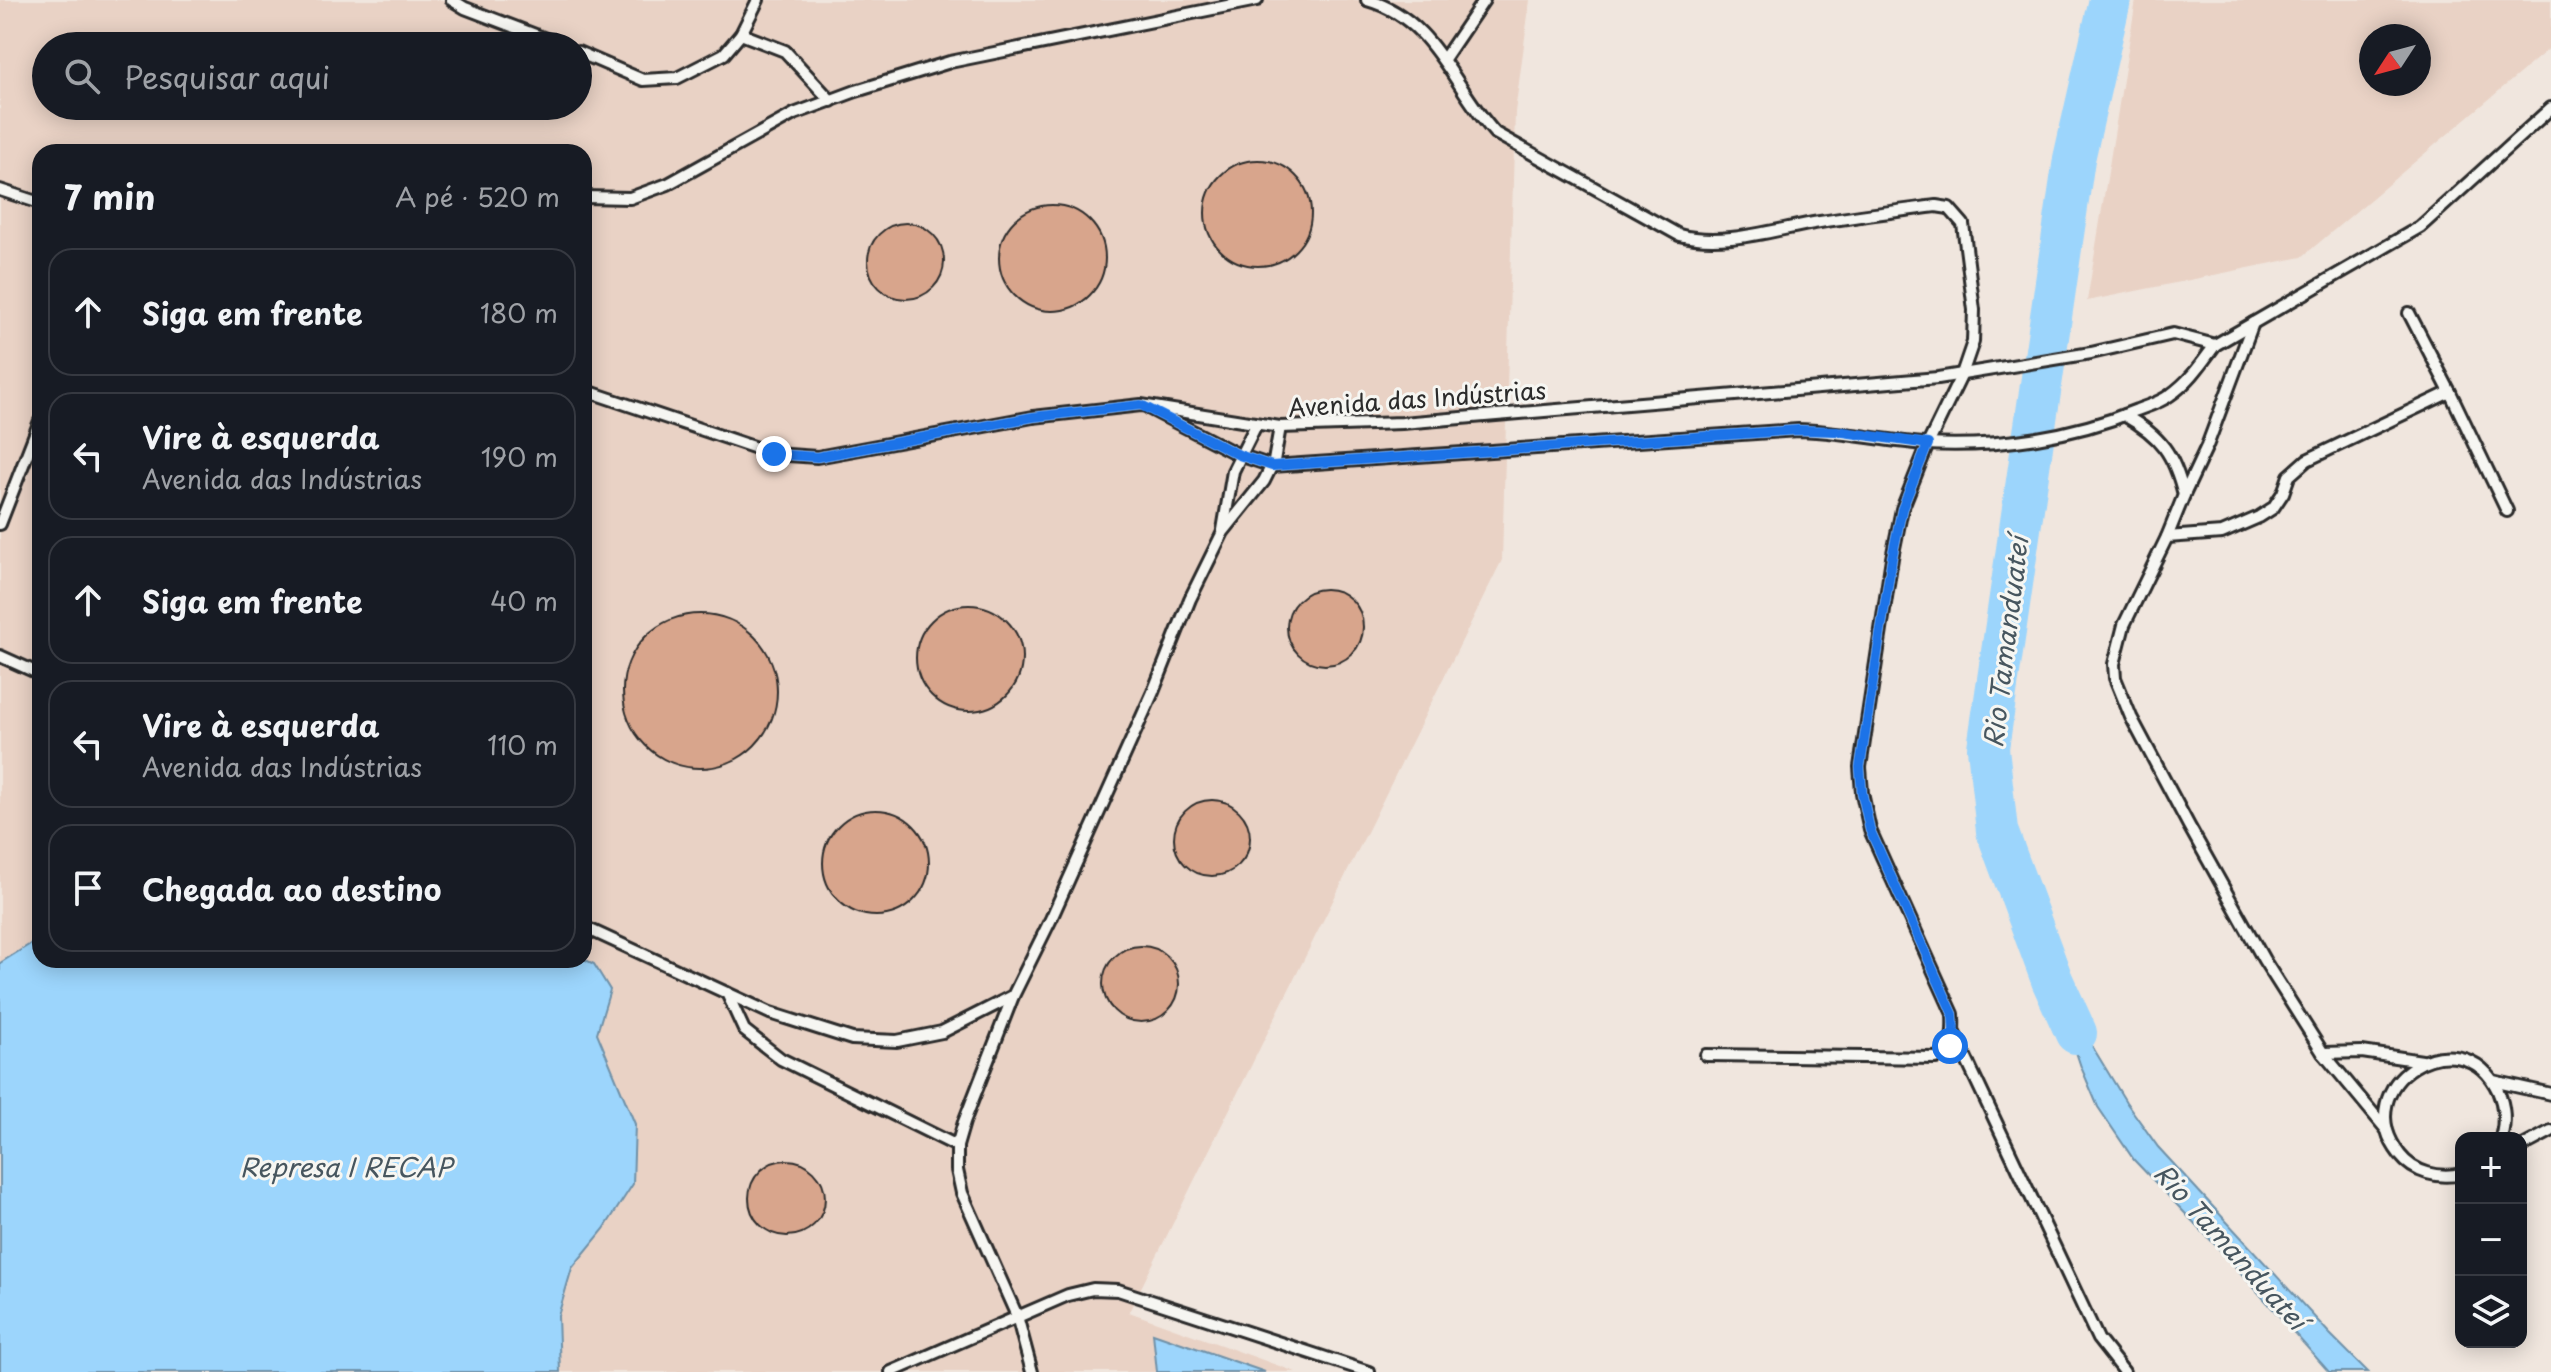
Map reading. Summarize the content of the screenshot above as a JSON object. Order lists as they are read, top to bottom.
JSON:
{
  "streets": {
    "lane": ["Avenida das Indústrias"]
  },
  "water": ["Rio Tamanduateí", "Represa I RECAP"],
  "north": "bottom left",
  "page": {
    "search": "Pesquisar aqui",
    "heading": ["7 min", "A pé · 520 m"],
    "list": [
      ["Siga em frente", "180 m"],
      ["Vire à esquerda", "Avenida das Indústrias", "190 m"],
      ["Siga em frente", "40 m"],
      ["Vire à esquerda", "Avenida das Indústrias", "110 m"],
      "Chegada ao destino"
    ],
    "map_buttons": ["+", "−"]
  }
}
